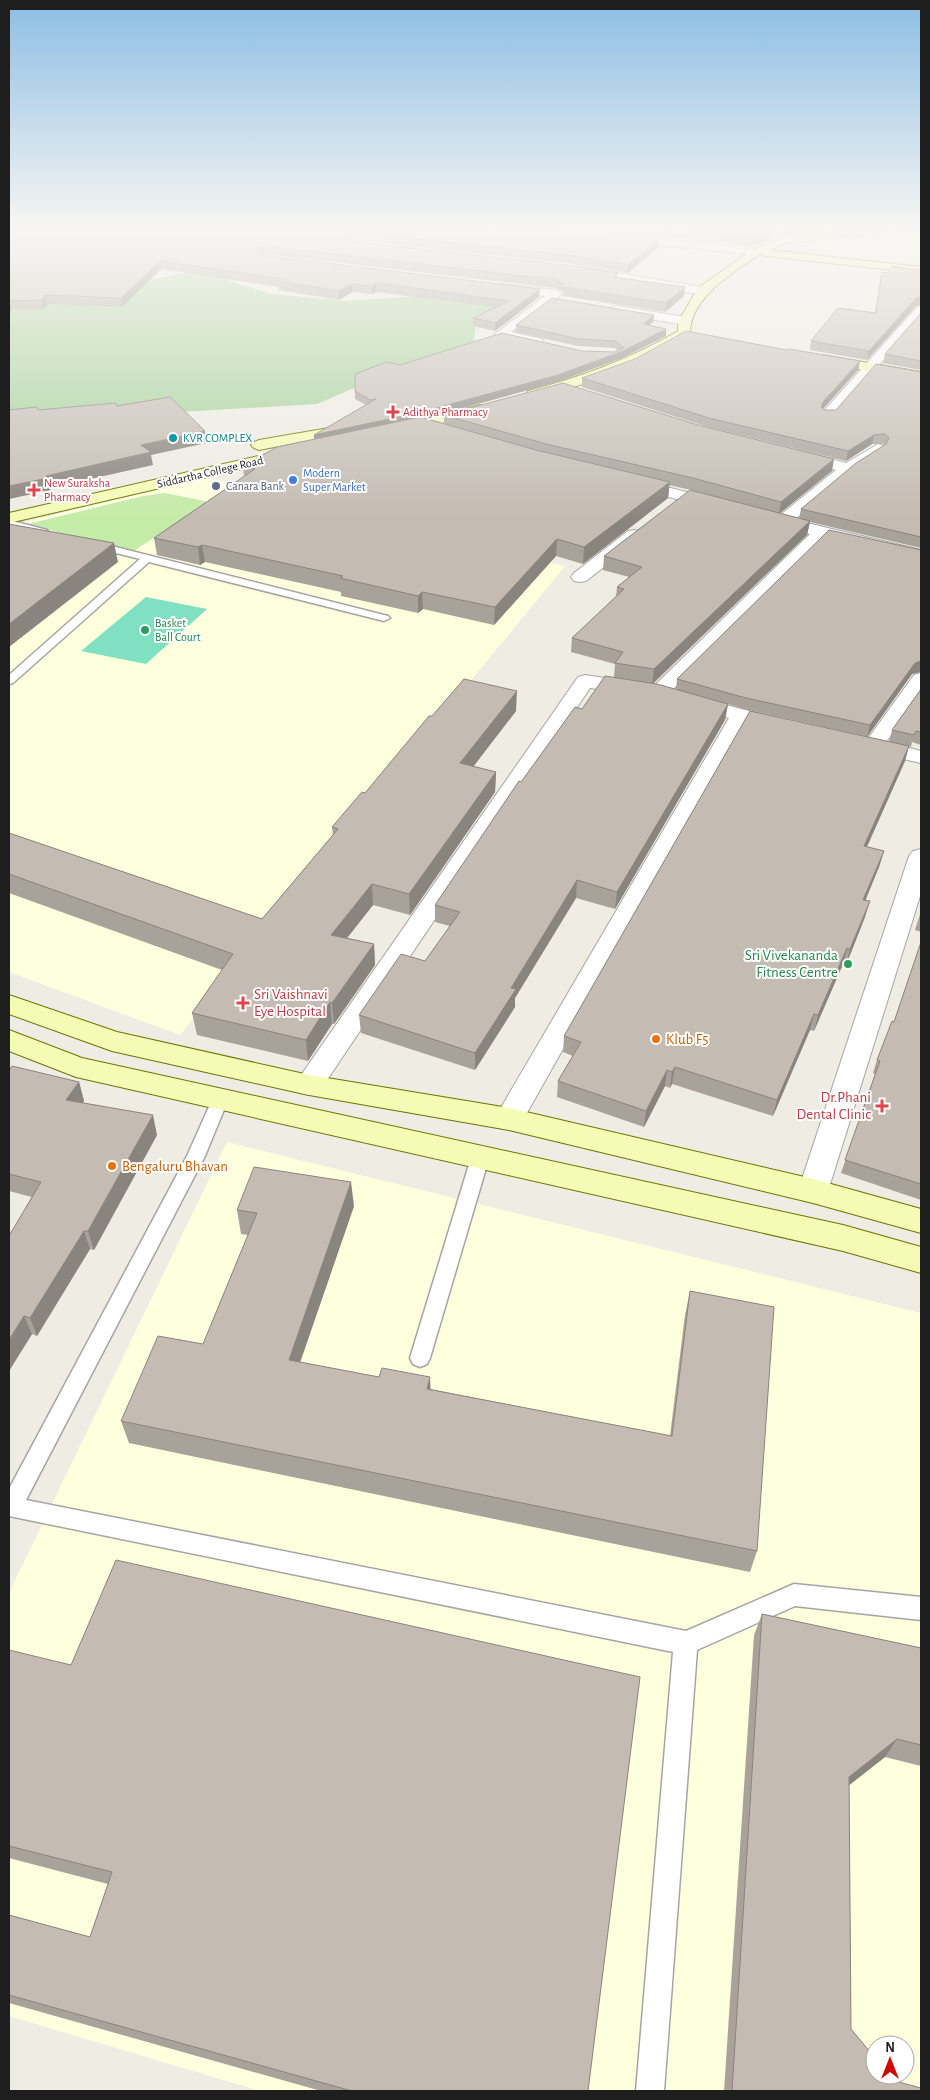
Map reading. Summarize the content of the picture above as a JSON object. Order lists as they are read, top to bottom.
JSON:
{
  "streets": {
    "street": ["Siddartha College Road"]
  },
  "places": {
    "health": [
      "Adithya Pharmacy",
      "New Suraksha Pharmacy",
      "Sri Vaishnavi Eye Hospital",
      "Dr.Phani Dental Clinic"
    ],
    "other": [
      "KVR COMPLEX",
      "Modern Super Market",
      "Canara Bank",
      "Basket Ball Court",
      "Sri Vivekananda Fitness Centre",
      "Klub F5",
      "Bengaluru Bhavan"
    ]
  },
  "north": "top"
}
